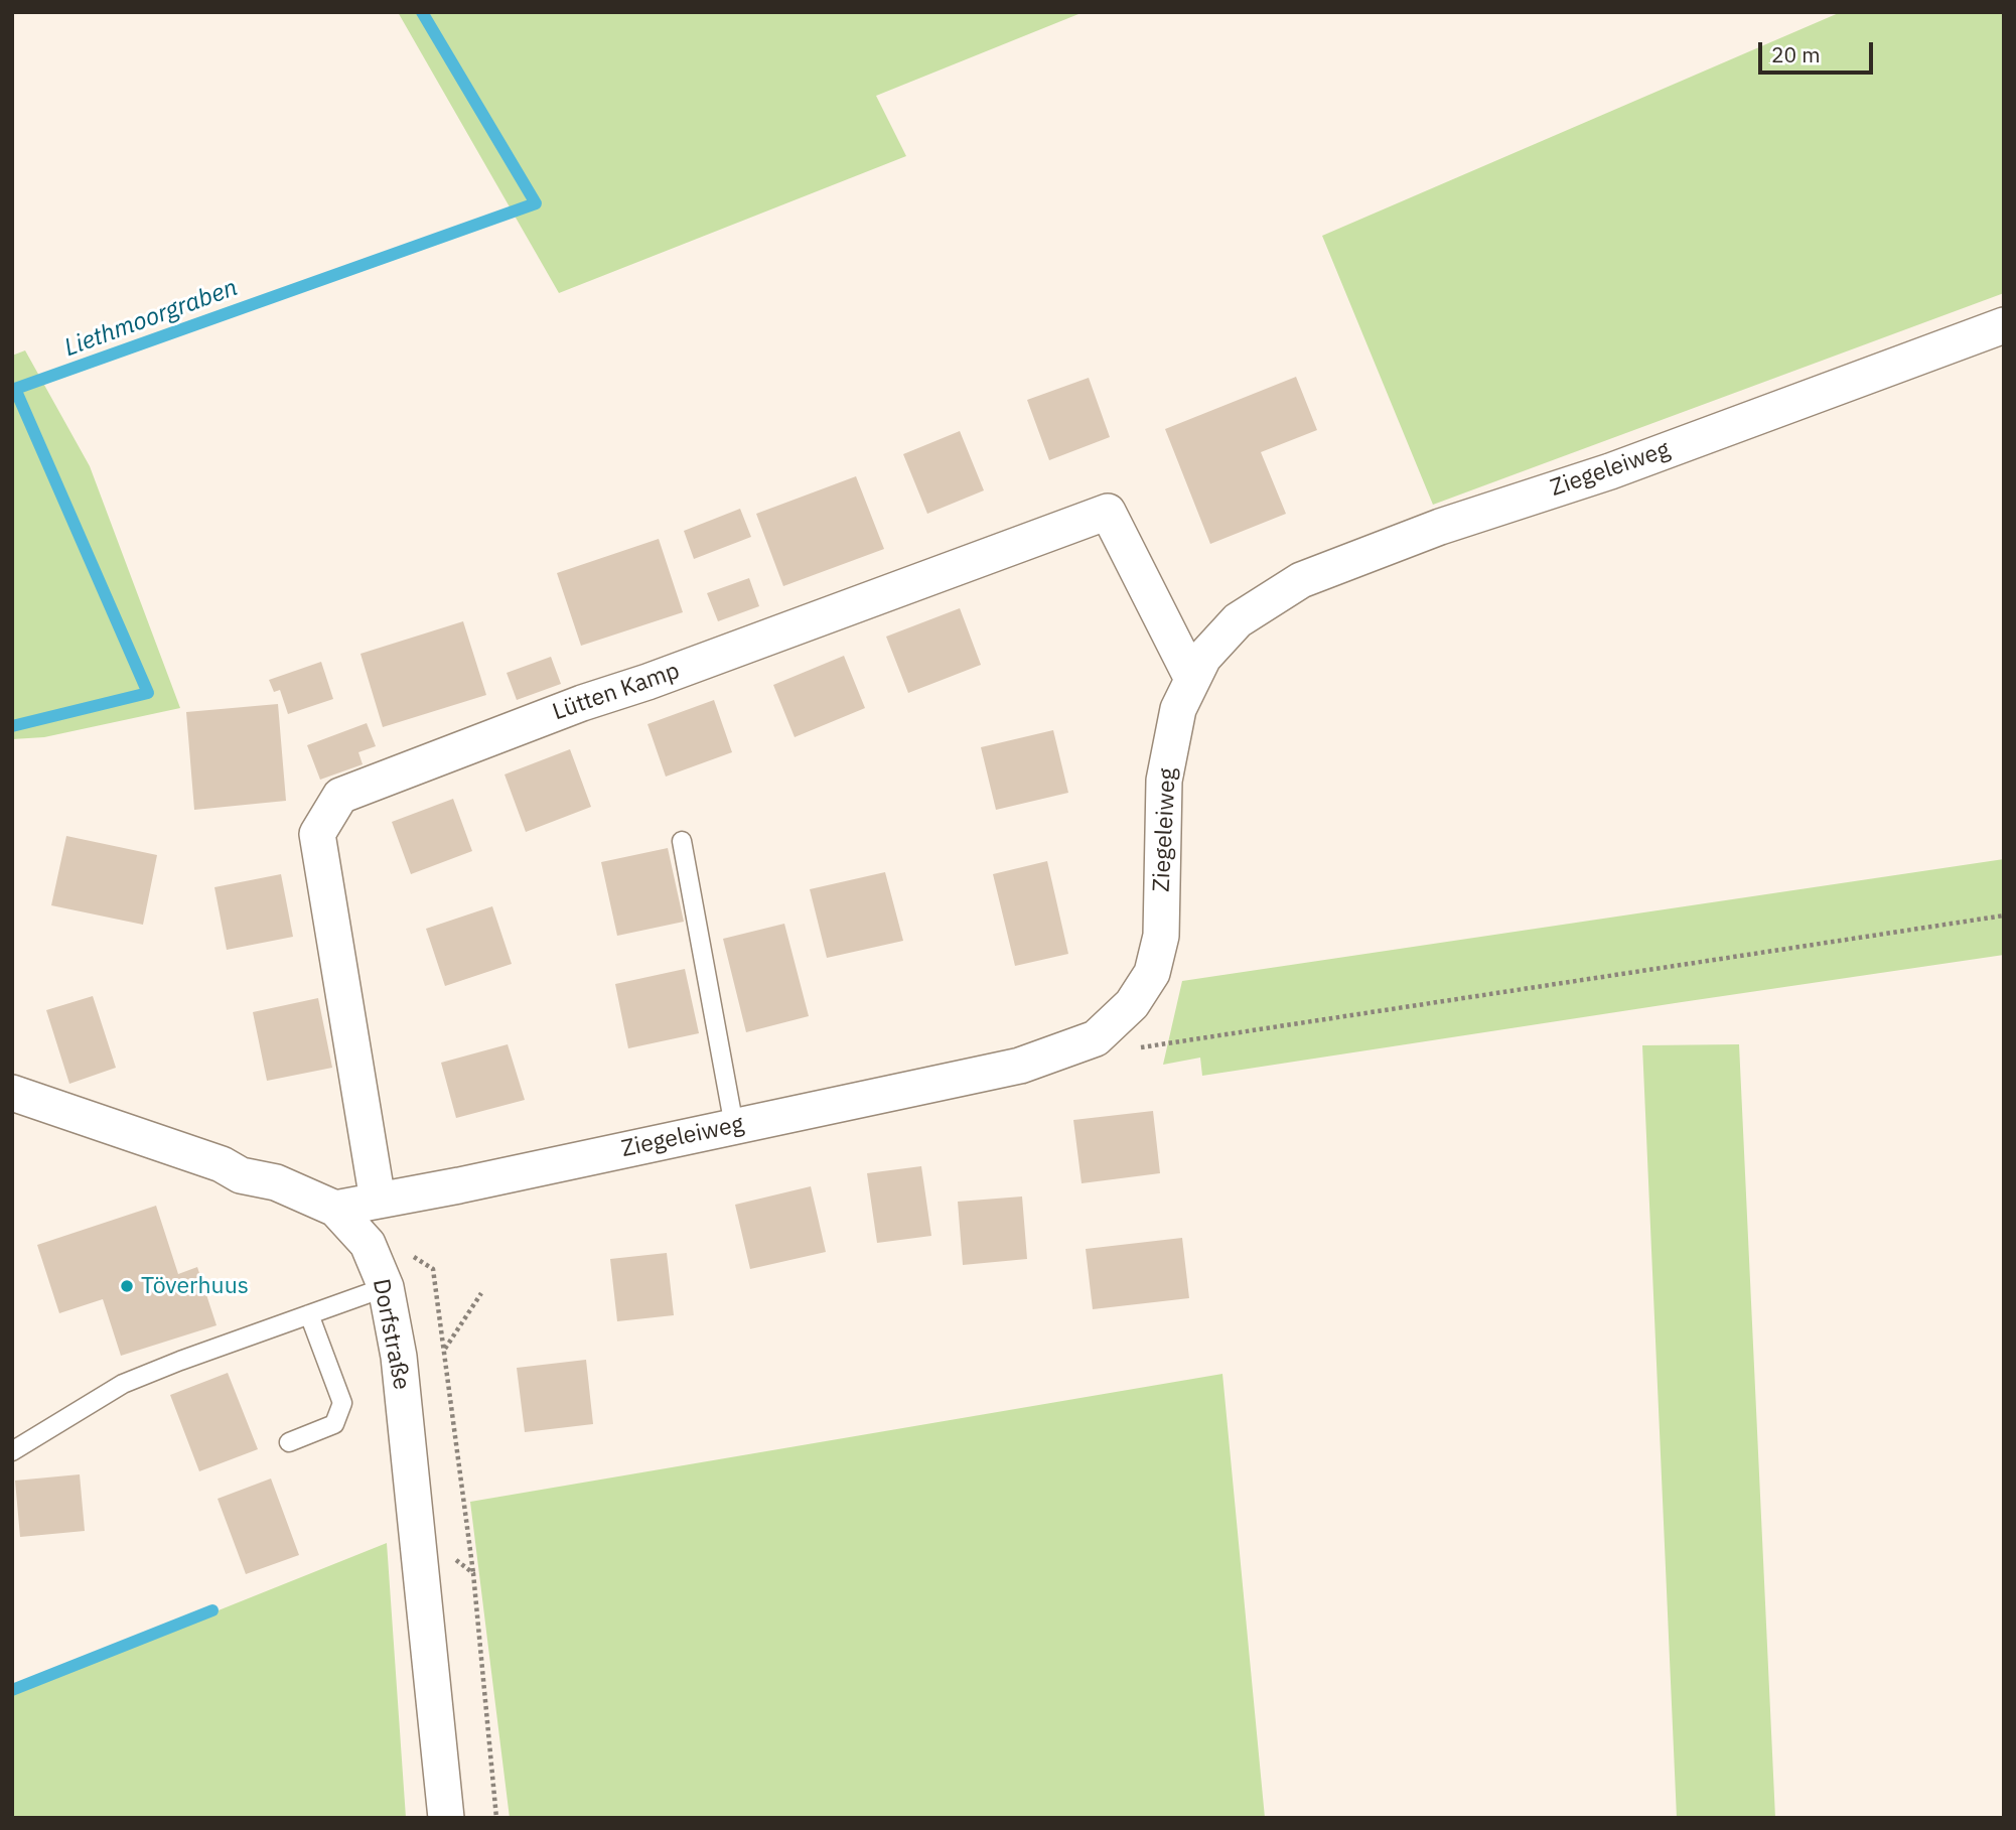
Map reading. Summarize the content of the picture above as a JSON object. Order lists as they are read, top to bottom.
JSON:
{
  "streets": {
    "street": ["Ziegeleiweg", "Lütten Kamp", "Dorfstraße"]
  },
  "crossings": [
    ["Ziegeleiweg", "Lütten Kamp"],
    ["Ziegeleiweg", "Dorfstraße"]
  ],
  "water": ["Liethmoorgraben"],
  "places": ["Töverhuus"],
  "scale_bar": "20 m"
}
